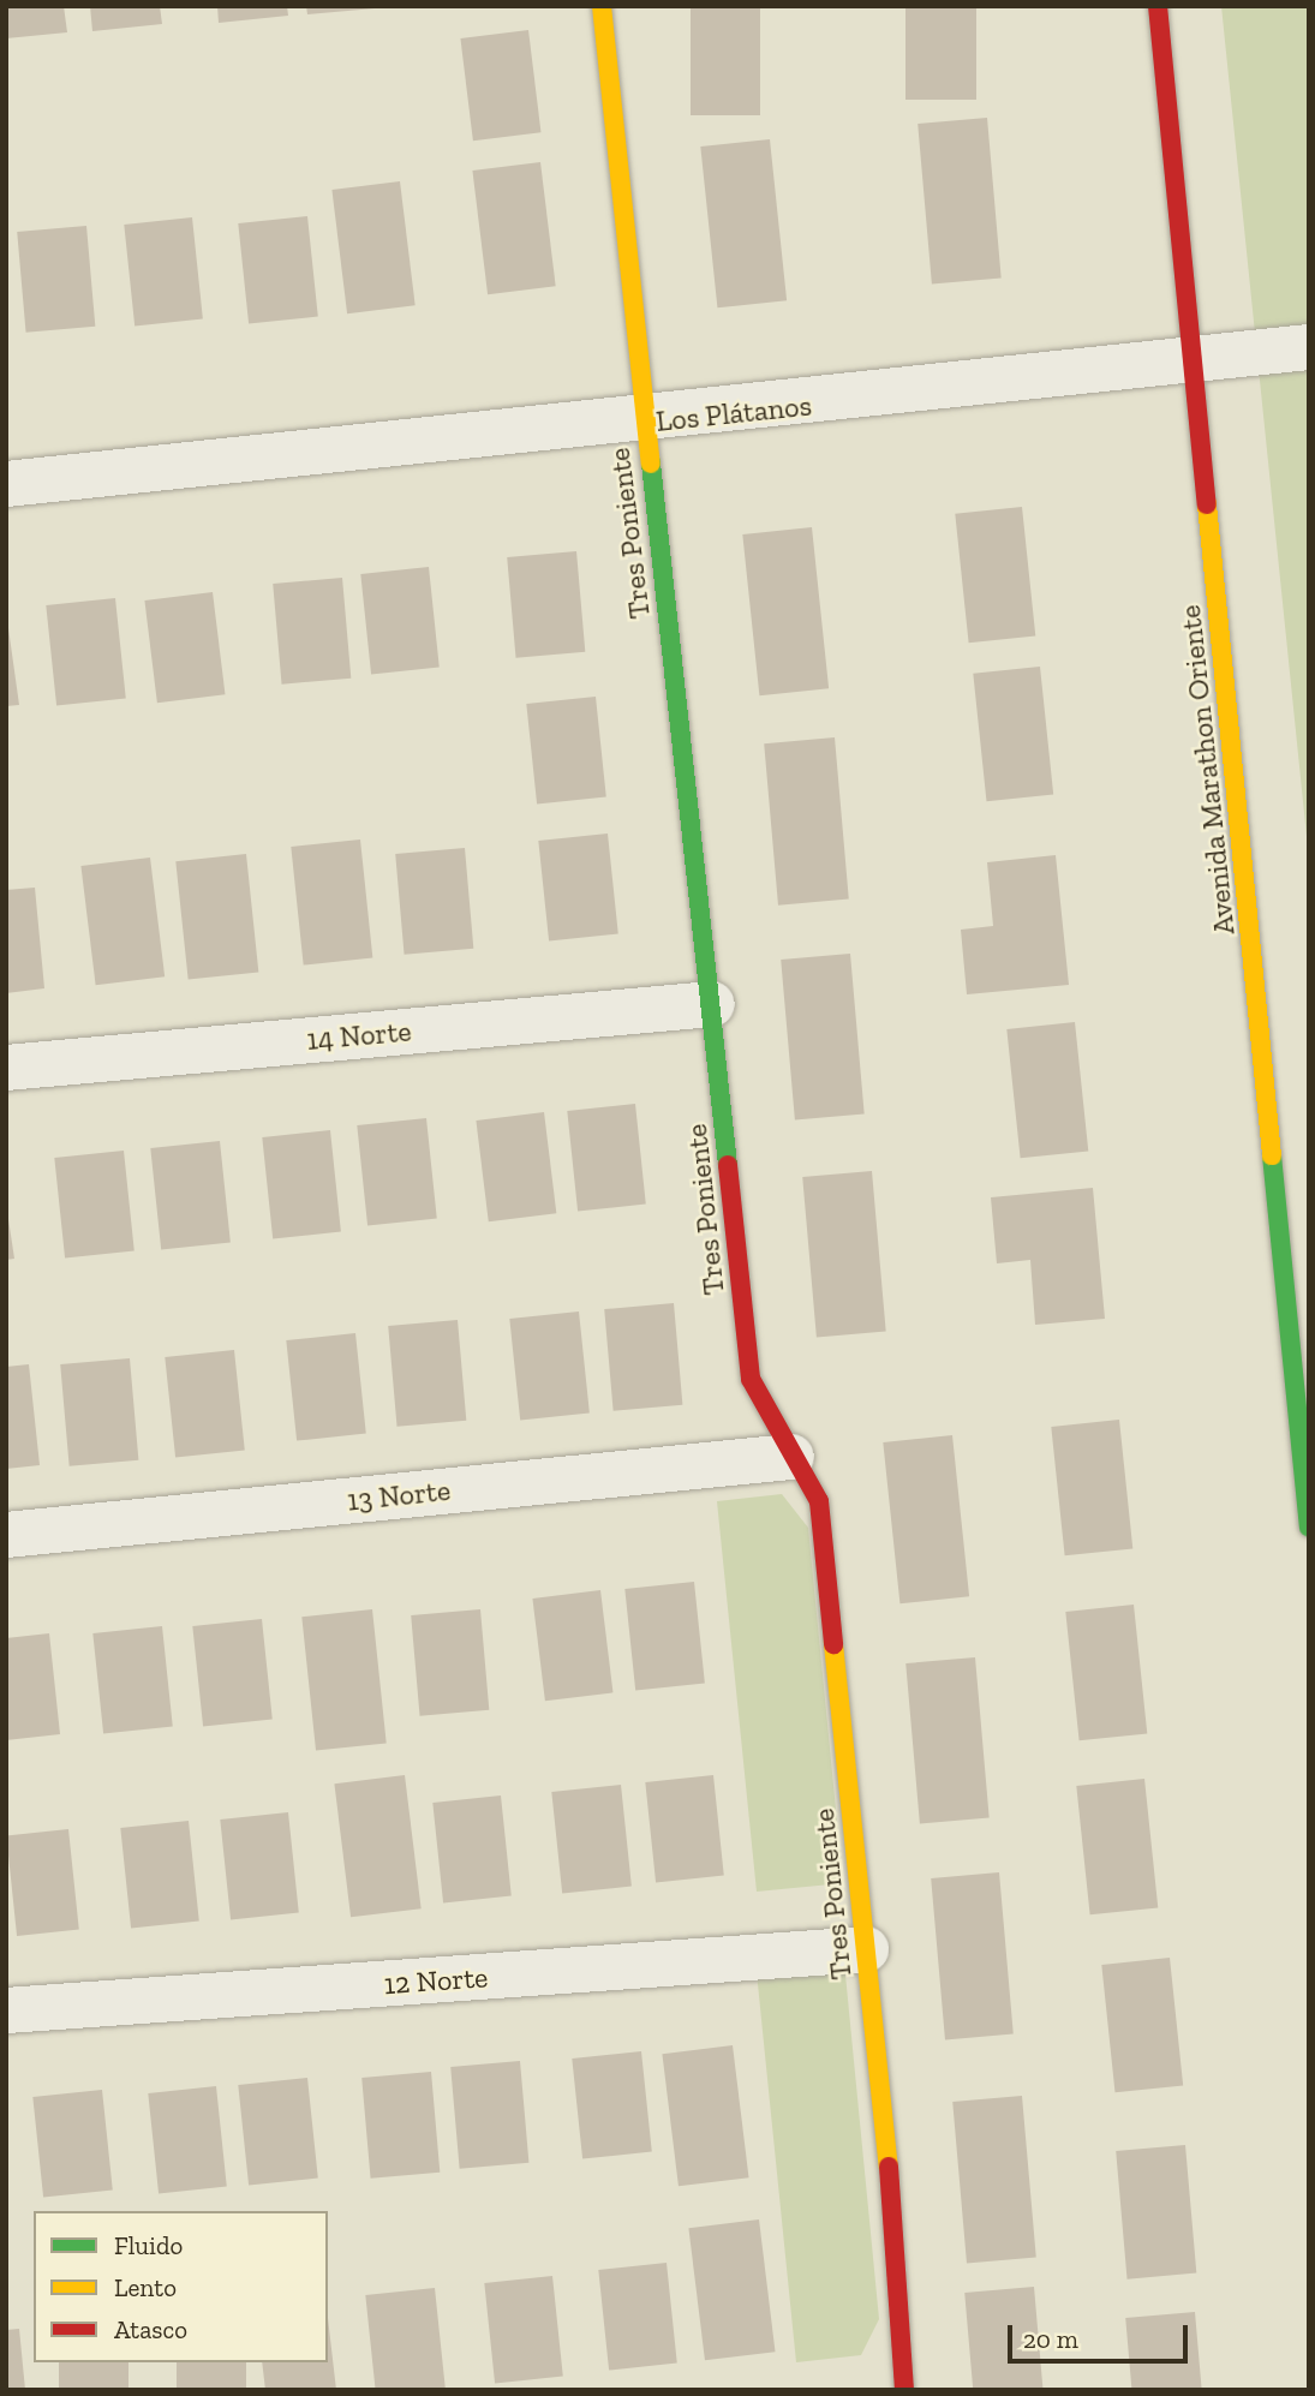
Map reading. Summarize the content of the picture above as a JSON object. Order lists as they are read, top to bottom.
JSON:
{
  "streets": {
    "street": [
      "Los Plátanos",
      "Tres Poniente",
      "Avenida Marathon Oriente",
      "14 Norte",
      "13 Norte",
      "12 Norte"
    ]
  },
  "crossings": [
    ["Los Plátanos", "Tres Poniente"],
    ["Los Plátanos", "Avenida Marathon Oriente"],
    ["Tres Poniente", "14 Norte"],
    ["Tres Poniente", "13 Norte"],
    ["Tres Poniente", "12 Norte"]
  ],
  "legend": ["Fluido", "Lento", "Atasco"],
  "scale_bar": "20 m"
}
